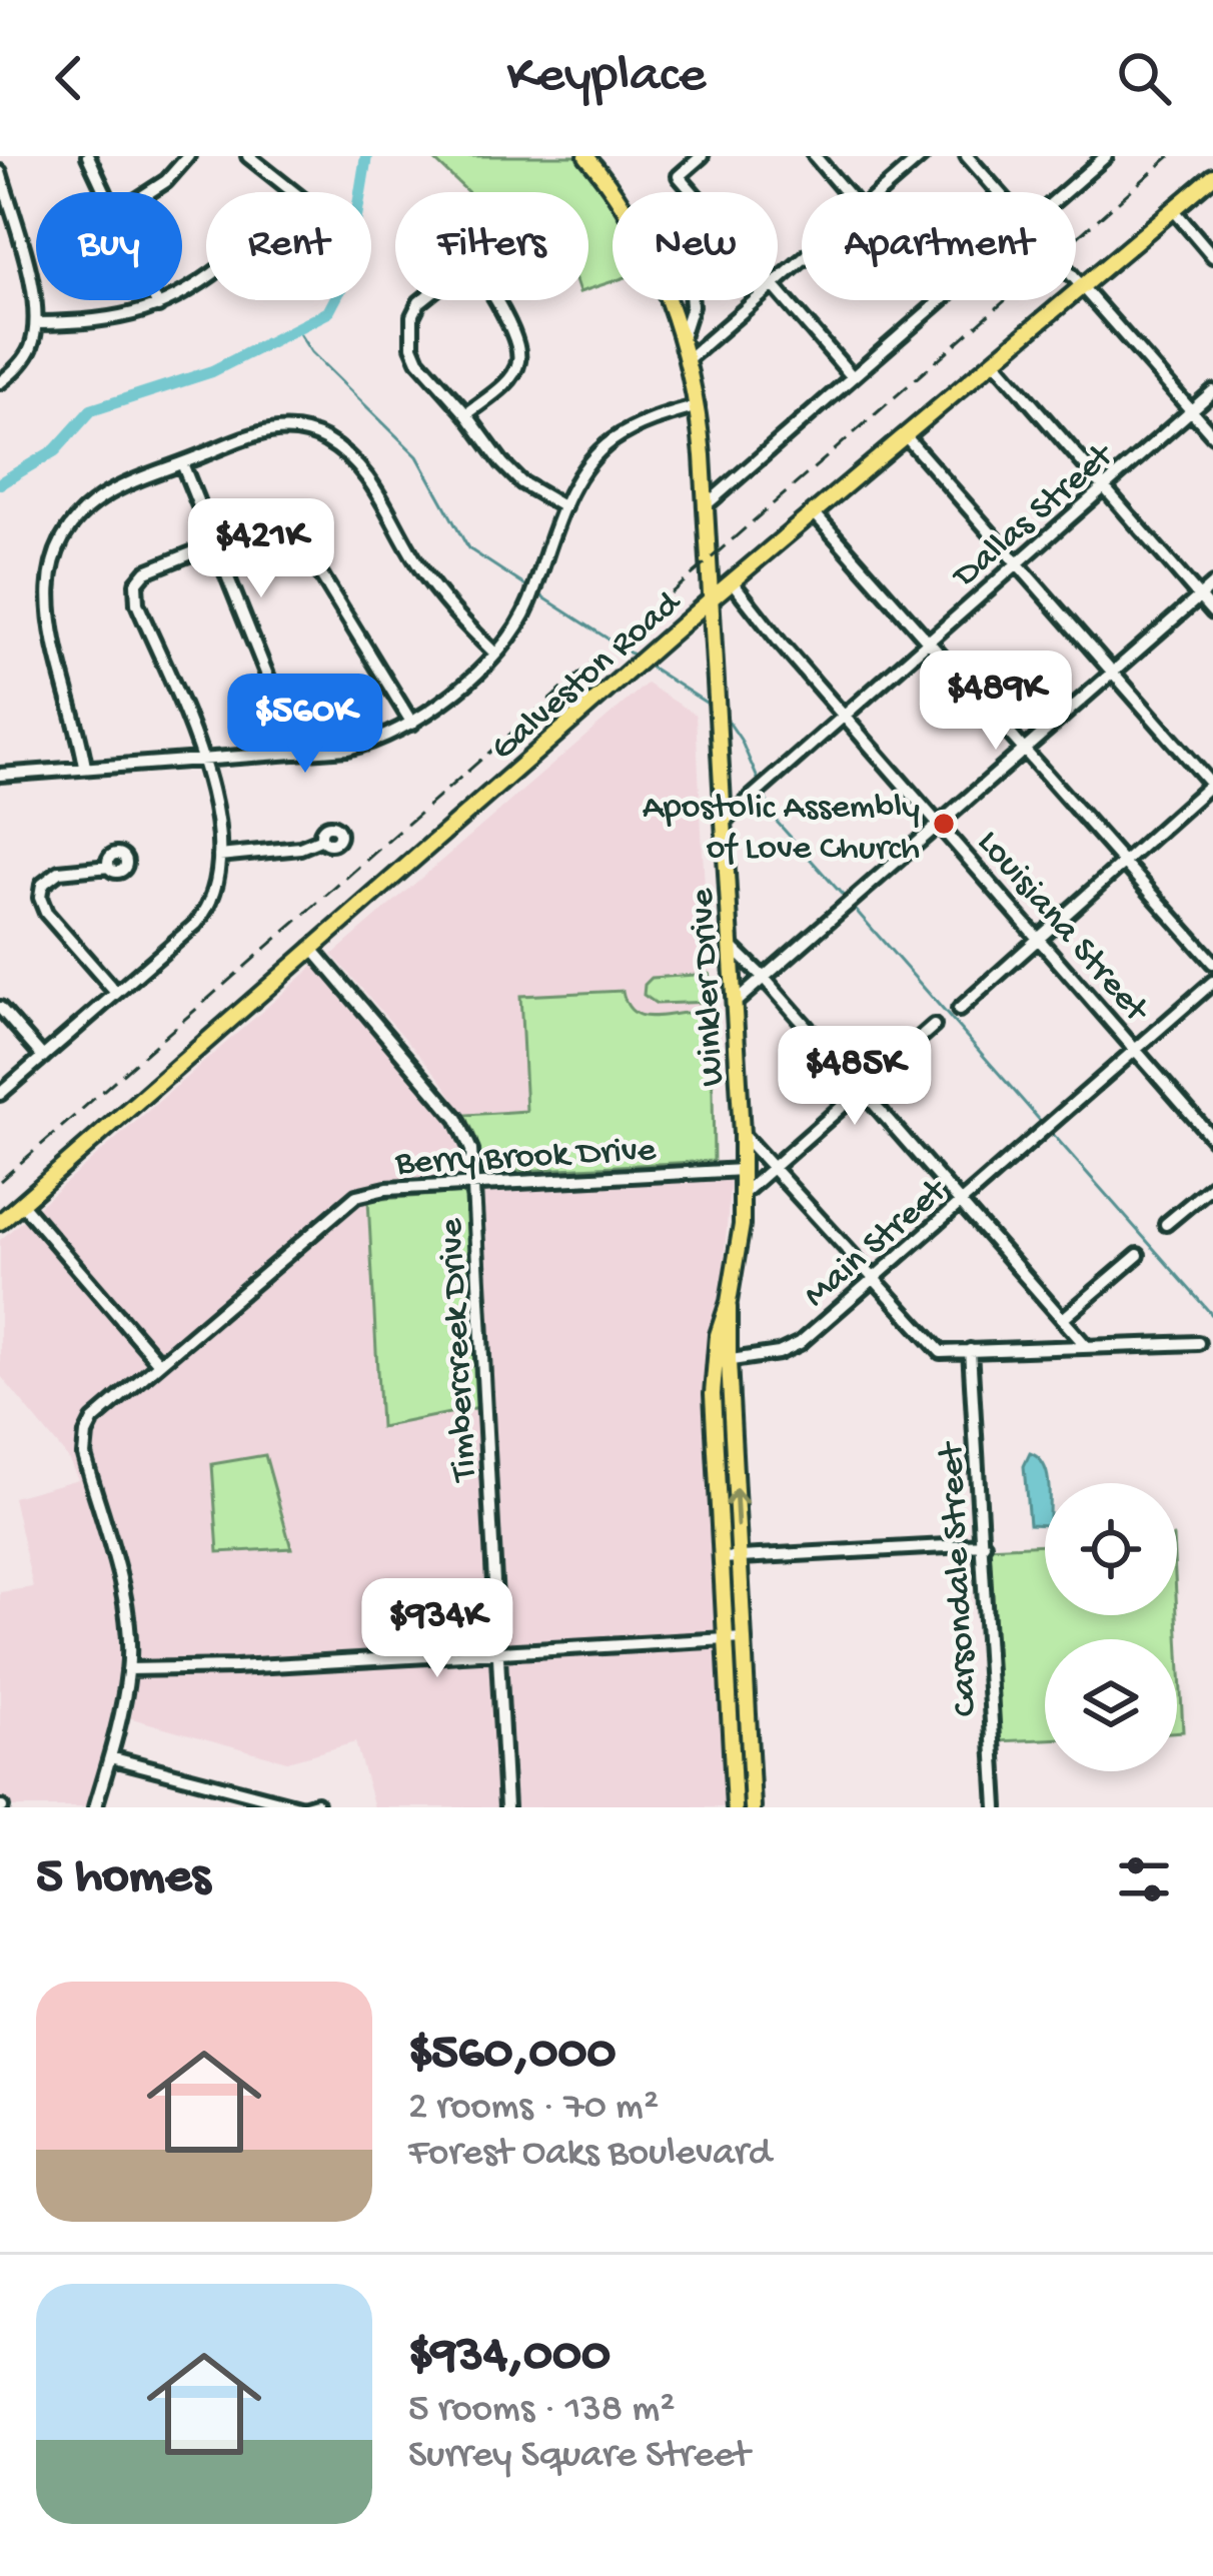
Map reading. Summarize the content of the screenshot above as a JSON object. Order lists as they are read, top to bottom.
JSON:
{
  "streets": {
    "main road": ["Galveston Road", "Winkler Drive"],
    "street": [
      "Dallas Street",
      "Louisiana Street",
      "Berry Brook Drive",
      "Main Street",
      "Timbercreek Drive",
      "Carsondale Street"
    ]
  },
  "crossings": [
    ["Dallas Street", "Louisiana Street"],
    ["Dallas Street", "Winkler Drive"],
    ["Galveston Road", "Louisiana Street"],
    ["Galveston Road", "Winkler Drive"],
    ["Galveston Road", "Timbercreek Drive"],
    ["Louisiana Street", "Main Street"],
    ["Winkler Drive", "Berry Brook Drive"],
    ["Winkler Drive", "Main Street"],
    ["Berry Brook Drive", "Timbercreek Drive"]
  ],
  "places": ["Apostolic Assembly of Love Church"],
  "page": {
    "header": "Keyplace",
    "chip": [
      "Buy",
      "Rent",
      "Filters",
      "New",
      "Apartment"
    ],
    "price": [
      "$421K",
      "$489K",
      "$560K",
      "$485K",
      "$934K"
    ],
    "heading": "5 homes",
    "list": [
      {
        "name": "$560,000",
        "note": "2 rooms · 70 m² · Forest Oaks Boulevard"
      },
      {
        "name": "$934,000",
        "note": "5 rooms · 138 m² · Surrey Square Street"
      }
    ]
  }
}
